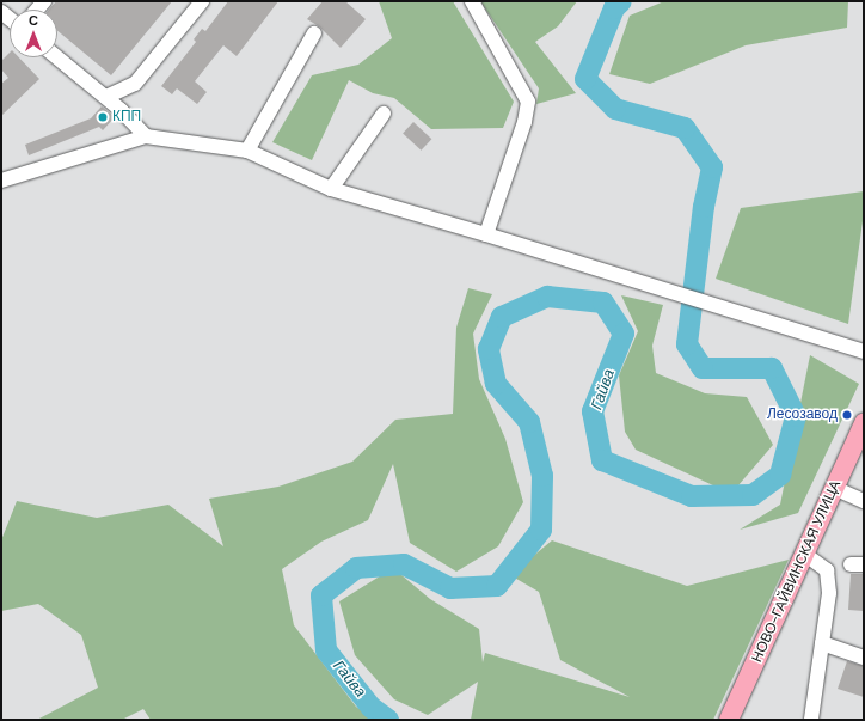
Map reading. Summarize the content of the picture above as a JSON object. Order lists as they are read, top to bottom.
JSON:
{
  "streets": {
    "main road": ["НОВО-ГАЙВИНСКАЯ УЛИЦА"]
  },
  "water": ["Гайва"],
  "places": ["КПП", "Лесозавод"],
  "north": "top"
}
